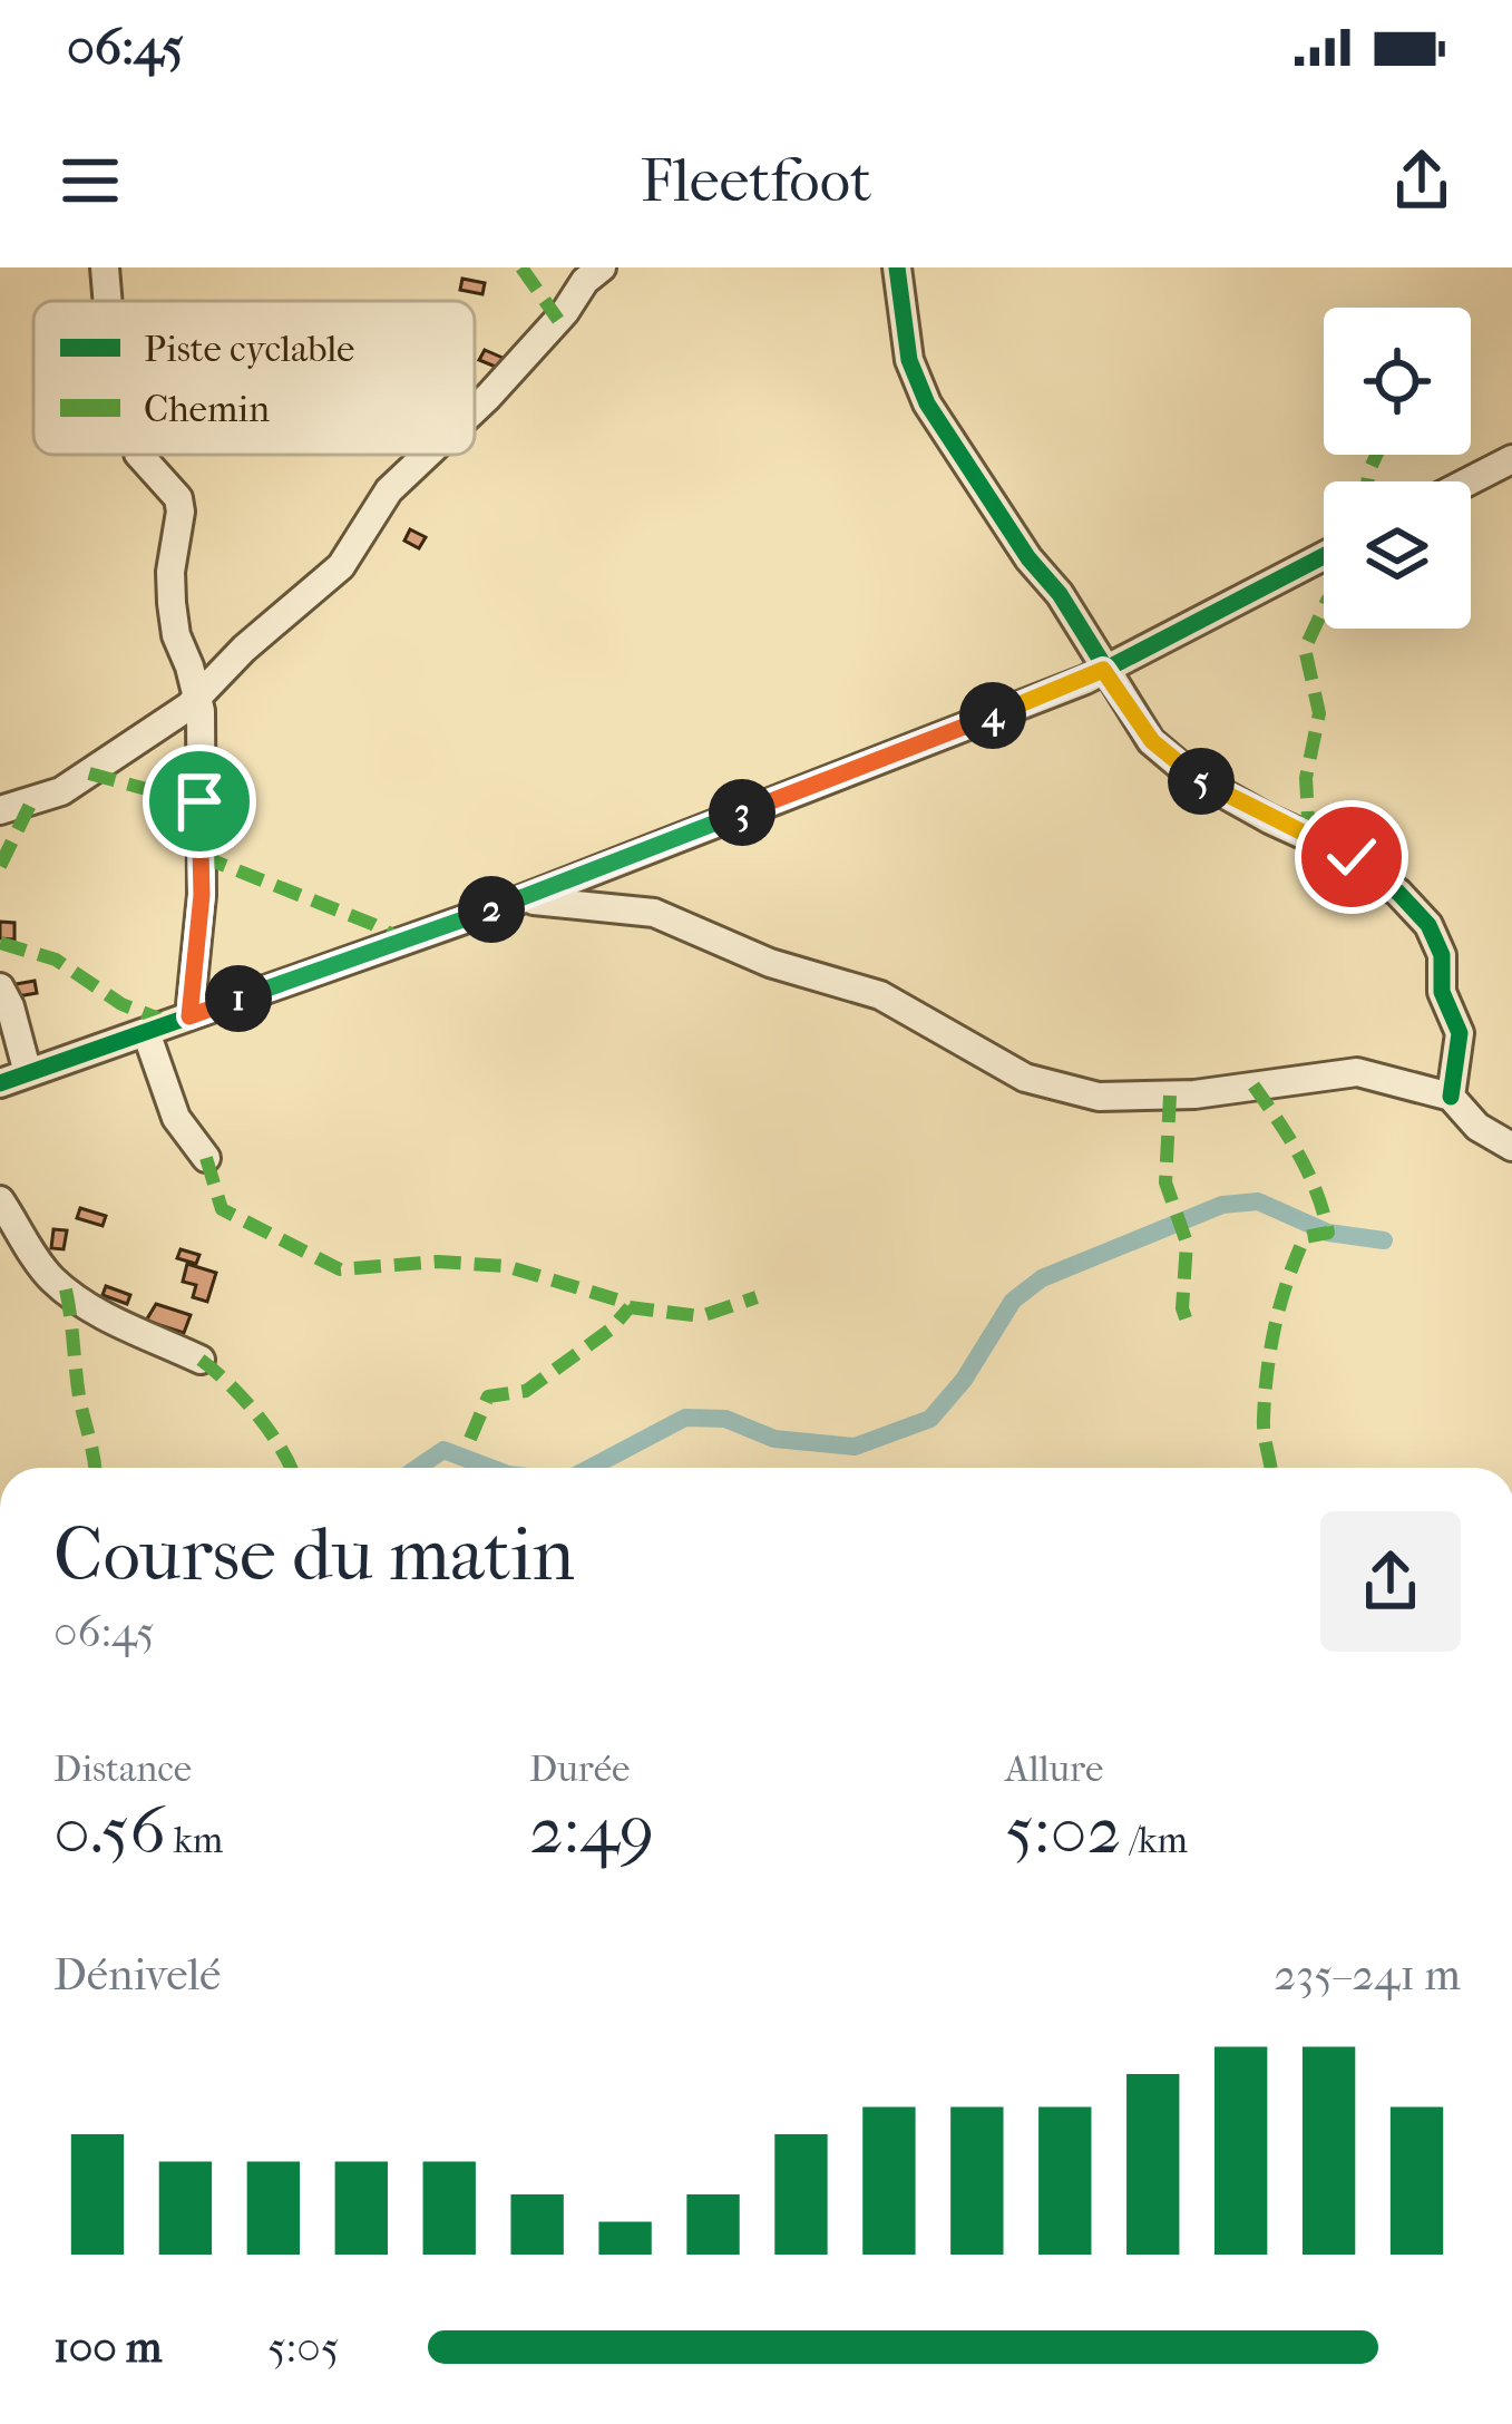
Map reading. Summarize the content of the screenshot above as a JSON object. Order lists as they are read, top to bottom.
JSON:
{
  "legend": ["Piste cyclable", "Chemin"],
  "page": {
    "status": "06:45",
    "header": "Fleetfoot",
    "pins": [
      "4",
      "5",
      "3",
      "2",
      "1"
    ],
    "heading": ["Course du matin", "06:45"],
    "stats": [
      ["Distance", "0.56 km"],
      ["Durée", "2:49"],
      ["Allure", "5:02 /km"]
    ],
    "chart": ["Dénivelé", "235–241 m"],
    "list": [
      {
        "name": "100 m",
        "note": "5:05"
      }
    ]
  }
}
